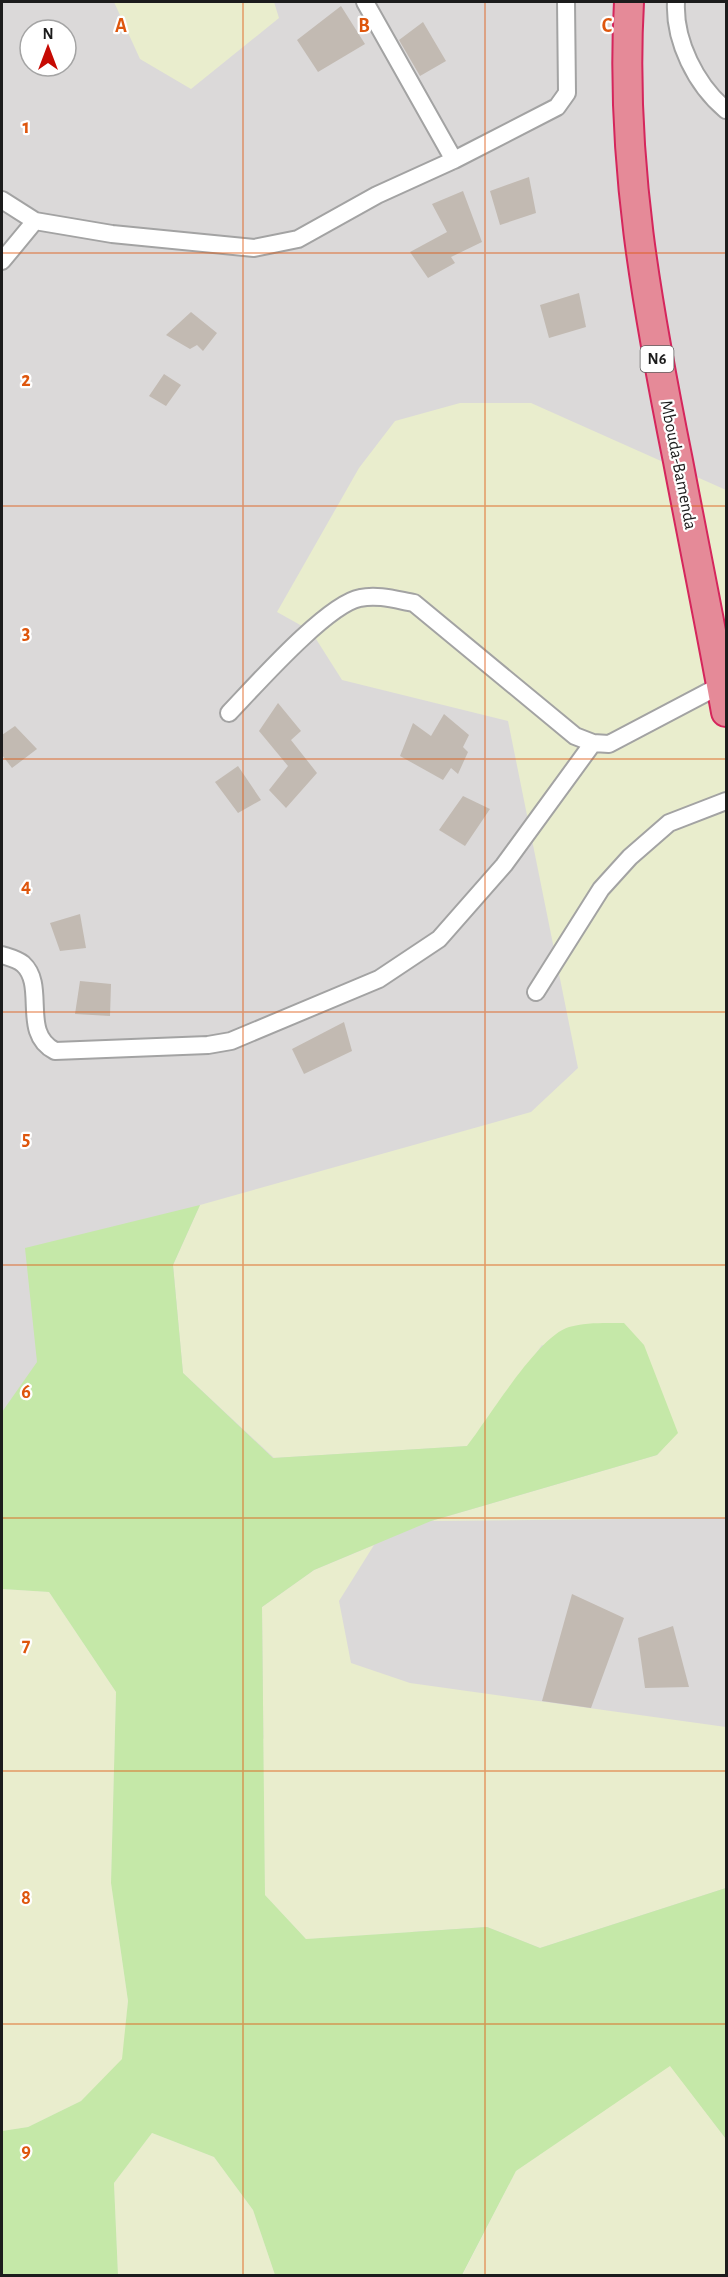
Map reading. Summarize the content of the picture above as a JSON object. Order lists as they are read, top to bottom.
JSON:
{
  "streets": {
    "highway": ["N6", "Mbouda-Bamenda"]
  },
  "north": "top",
  "grid": {
    "columns": ["A", "B", "C"],
    "rows": [
      "1",
      "2",
      "3",
      "4",
      "5",
      "6",
      "7",
      "8",
      "9"
    ]
  }
}
